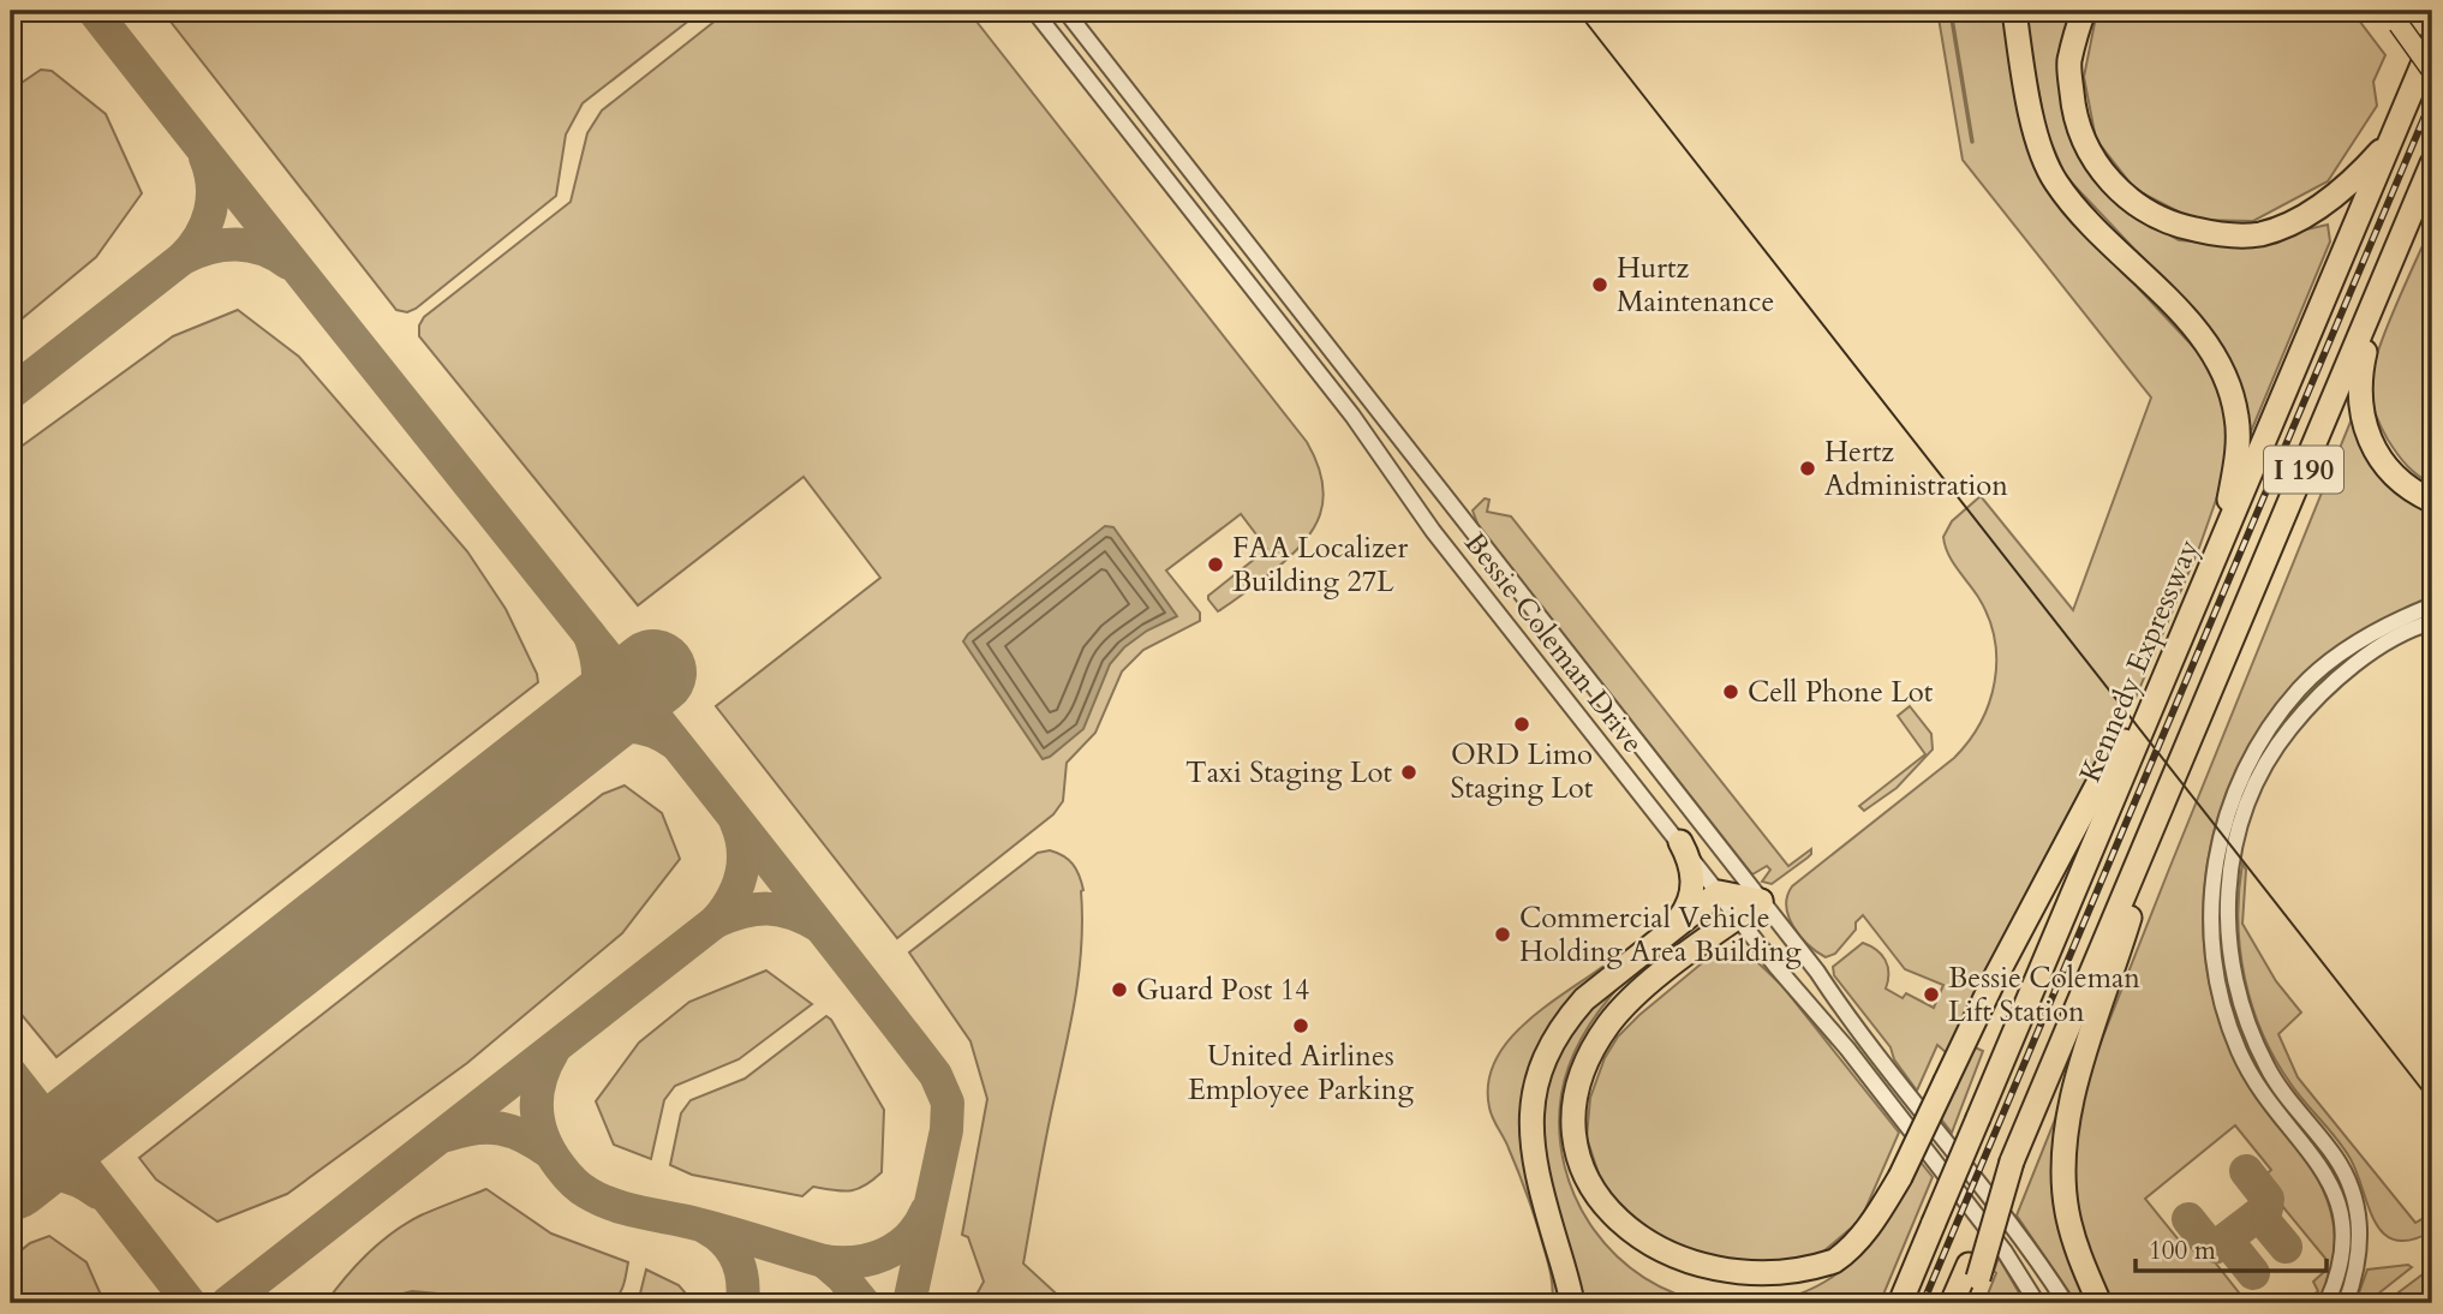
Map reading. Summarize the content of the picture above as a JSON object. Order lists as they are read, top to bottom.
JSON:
{
  "streets": {
    "highway": ["I 190", "Kennedy Expressway"],
    "street": ["Bessie Coleman Drive"]
  },
  "places": [
    "Hurtz Maintenance",
    "Hertz Administration",
    "FAA Localizer Building 27L",
    "Cell Phone Lot",
    "ORD Limo Staging Lot",
    "Taxi Staging Lot",
    "Commercial Vehicle Holding Area Building",
    "Guard Post 14",
    "Bessie Coleman Lift Station",
    "United Airlines Employee Parking"
  ],
  "scale_bar": "100 m"
}
